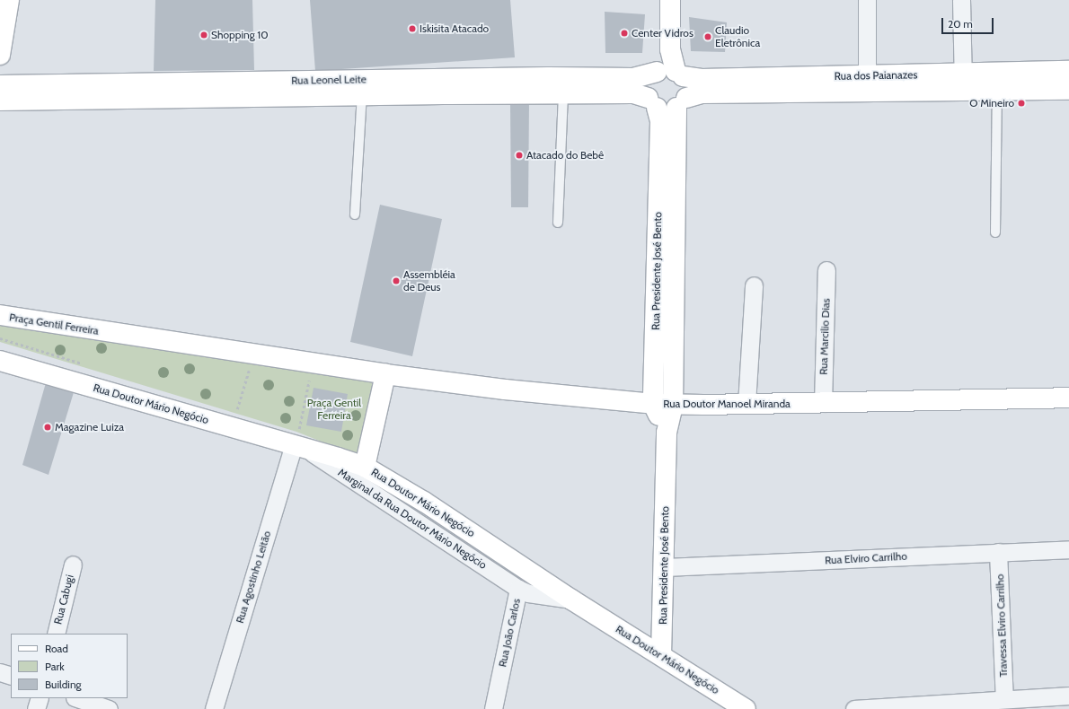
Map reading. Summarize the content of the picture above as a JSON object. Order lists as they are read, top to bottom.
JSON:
{
  "streets": {
    "street": [
      "Rua dos Paianazes",
      "Rua Leonel Leite",
      "Rua Presidente José Bento",
      "Praça Gentil Ferreira",
      "Rua Marcilio Dias",
      "Rua Doutor Mário Negócio",
      "Rua Doutor Manoel Miranda",
      "Marginal da Rua Doutor Mário Negócio",
      "Rua Elviro Carrilho",
      "Rua Agostinho Leitão",
      "Rua Cabugi",
      "Travessa Elviro Carrilho",
      "Rua João Carlos"
    ]
  },
  "crossings": [
    ["Rua dos Paianazes", "Rua Leonel Leite"],
    ["Rua dos Paianazes", "Rua Presidente José Bento"],
    ["Rua Leonel Leite", "Rua Presidente José Bento"],
    ["Rua Presidente José Bento", "Rua Doutor Mário Negócio"],
    ["Rua Presidente José Bento", "Rua Doutor Manoel Miranda"],
    ["Rua Presidente José Bento", "Rua Elviro Carrilho"],
    ["Praça Gentil Ferreira", "Rua Doutor Manoel Miranda"],
    ["Rua Marcilio Dias", "Rua Doutor Manoel Miranda"],
    ["Rua Doutor Mário Negócio", "Marginal da Rua Doutor Mário Negócio"],
    ["Rua Doutor Mário Negócio", "Rua Agostinho Leitão"],
    ["Rua Doutor Mário Negócio", "Rua João Carlos"],
    ["Marginal da Rua Doutor Mário Negócio", "Rua Agostinho Leitão"],
    ["Marginal da Rua Doutor Mário Negócio", "Rua João Carlos"],
    ["Rua Elviro Carrilho", "Travessa Elviro Carrilho"]
  ],
  "parks": ["Praça Gentil Ferreira"],
  "places": [
    "Iskisita Atacado",
    "Center Vidros",
    "Shopping 10",
    "Claudio Eletrônica",
    "O Mineiro",
    "Atacado do Bebê",
    "Assembléia de Deus",
    "Magazine Luiza"
  ],
  "legend": ["Road", "Park", "Building"],
  "scale_bar": "20 m"
}
